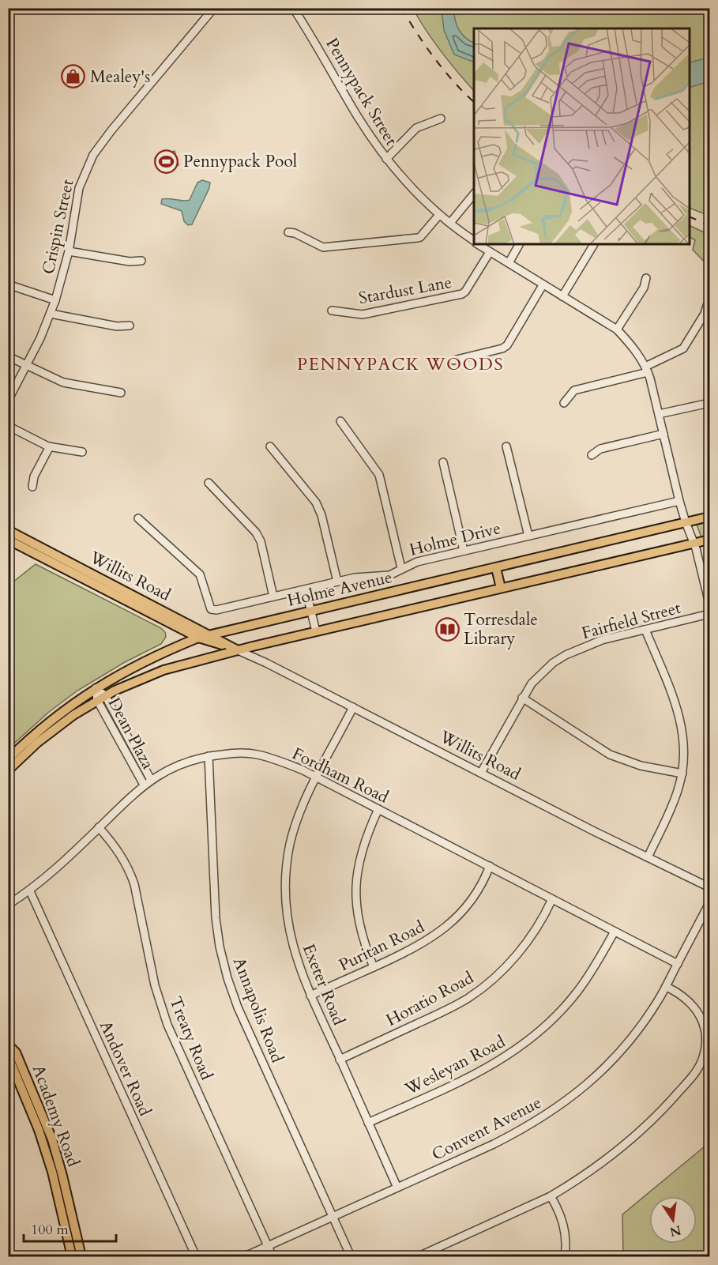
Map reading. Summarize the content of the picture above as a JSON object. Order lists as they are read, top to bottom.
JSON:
{
  "streets": {
    "main road": ["Willits Road", "Holme Avenue", "Academy Road"],
    "street": [
      "Pennypack Street",
      "Crispin Street",
      "Stardust Lane",
      "Holme Drive",
      "Fairfield Street",
      "Dean Plaza",
      "Fordham Road",
      "Puritan Road",
      "Exeter Road",
      "Horatio Road",
      "Annapolis Road",
      "Treaty Road",
      "Wesleyan Road",
      "Andover Road",
      "Convent Avenue"
    ]
  },
  "crossings": [
    ["Pennypack Street", "Stardust Lane"],
    ["Pennypack Street", "Holme Drive"],
    ["Pennypack Street", "Holme Avenue"],
    ["Willits Road", "Holme Avenue"],
    ["Willits Road", "Fairfield Street"],
    ["Willits Road", "Exeter Road"],
    ["Holme Avenue", "Dean Plaza"],
    ["Dean Plaza", "Fordham Road"],
    ["Fordham Road", "Puritan Road"],
    ["Fordham Road", "Exeter Road"],
    ["Fordham Road", "Horatio Road"],
    ["Fordham Road", "Annapolis Road"],
    ["Fordham Road", "Treaty Road"],
    ["Fordham Road", "Wesleyan Road"],
    ["Fordham Road", "Andover Road"],
    ["Fordham Road", "Convent Avenue"],
    ["Puritan Road", "Exeter Road"],
    ["Exeter Road", "Horatio Road"],
    ["Exeter Road", "Wesleyan Road"],
    ["Exeter Road", "Convent Avenue"],
    ["Annapolis Road", "Convent Avenue"],
    ["Treaty Road", "Convent Avenue"]
  ],
  "districts": ["PENNYPACK WOODS"],
  "places": {
    "shop": ["Mealey's"],
    "sports": ["Pennypack Pool"],
    "library": ["Torresdale Library"]
  },
  "scale_bar": "100 m",
  "north": "bottom"
}
